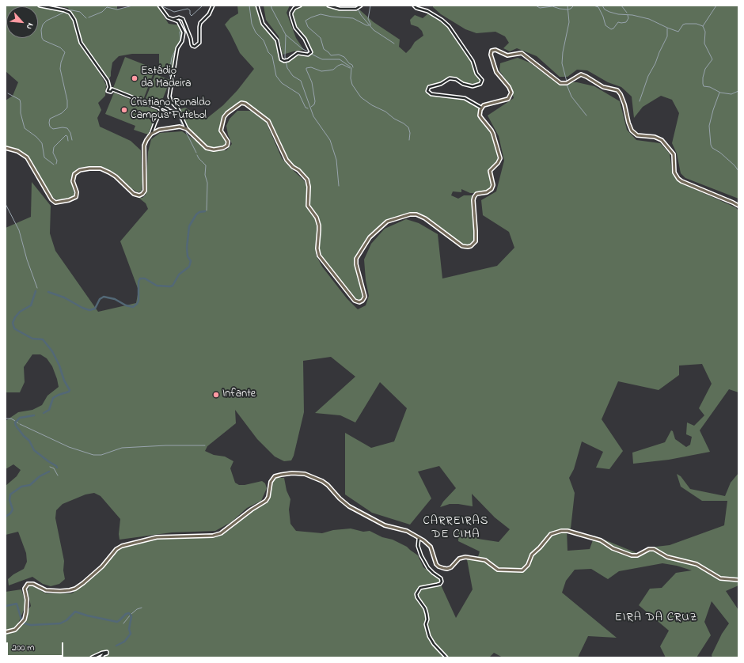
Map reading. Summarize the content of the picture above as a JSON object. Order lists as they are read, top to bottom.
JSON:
{
  "districts": ["CARREIRAS DE CIMA", "EIRA DA CRUZ"],
  "places": ["Estádio da Madeira", "Cristiano Ronaldo Campus Futebol", "Infante"],
  "scale_bar": "200 m",
  "north": "bottom right"
}
